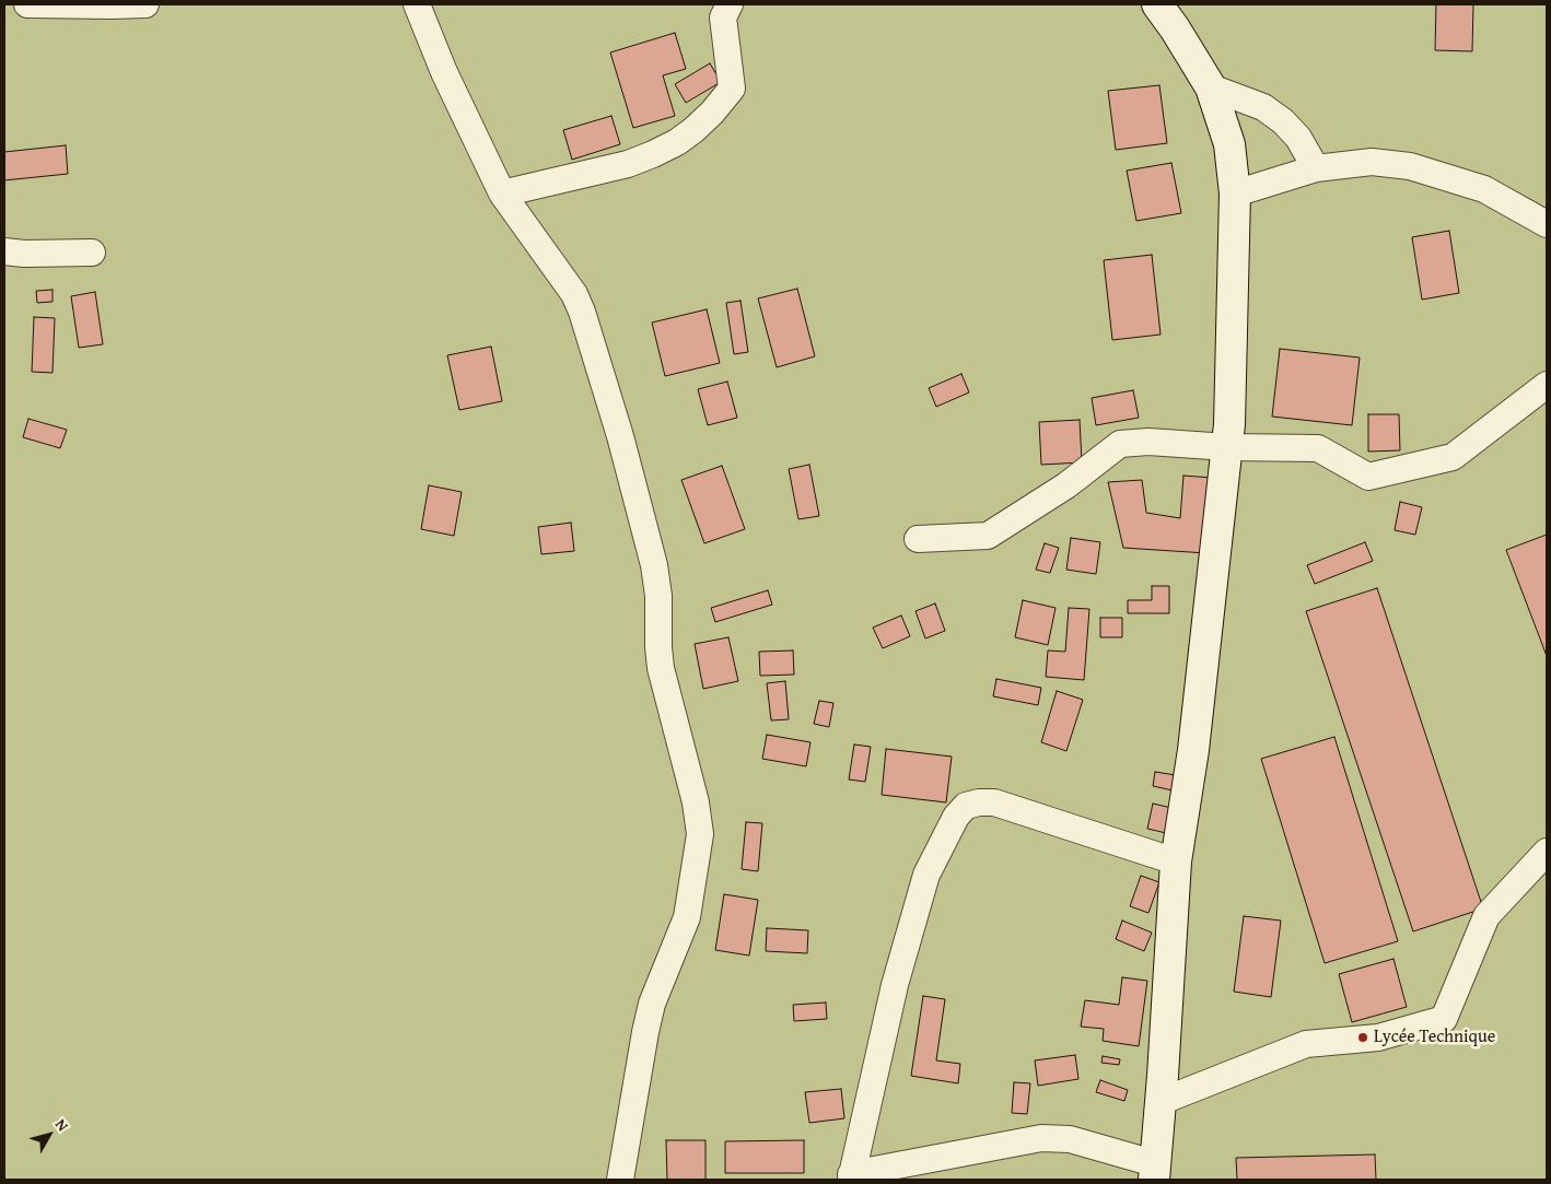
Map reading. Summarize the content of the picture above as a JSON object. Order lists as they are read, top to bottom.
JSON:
{
  "places": ["Lycée Technique"],
  "north": "top right"
}
